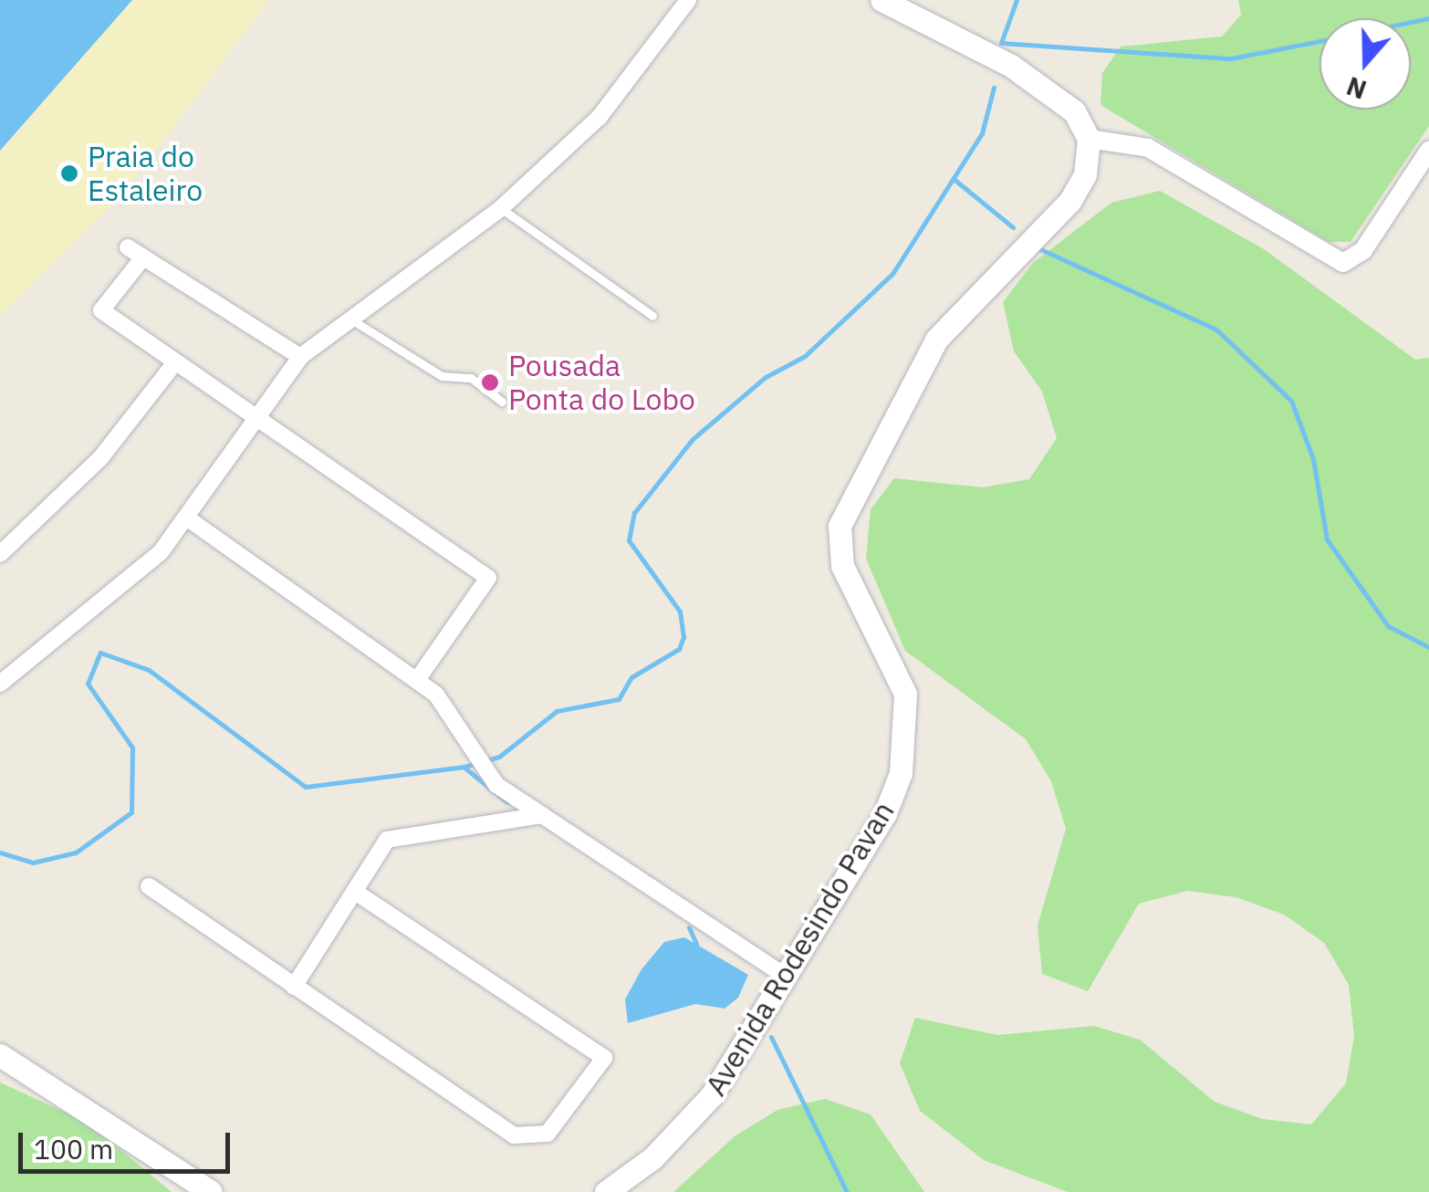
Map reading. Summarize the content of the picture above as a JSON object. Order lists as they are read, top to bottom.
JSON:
{
  "streets": {
    "main road": ["Avenida Rodesindo Pavan"]
  },
  "places": ["Praia do Estaleiro", "Pousada Ponta do Lobo"],
  "scale_bar": "100 m",
  "north": "bottom"
}
